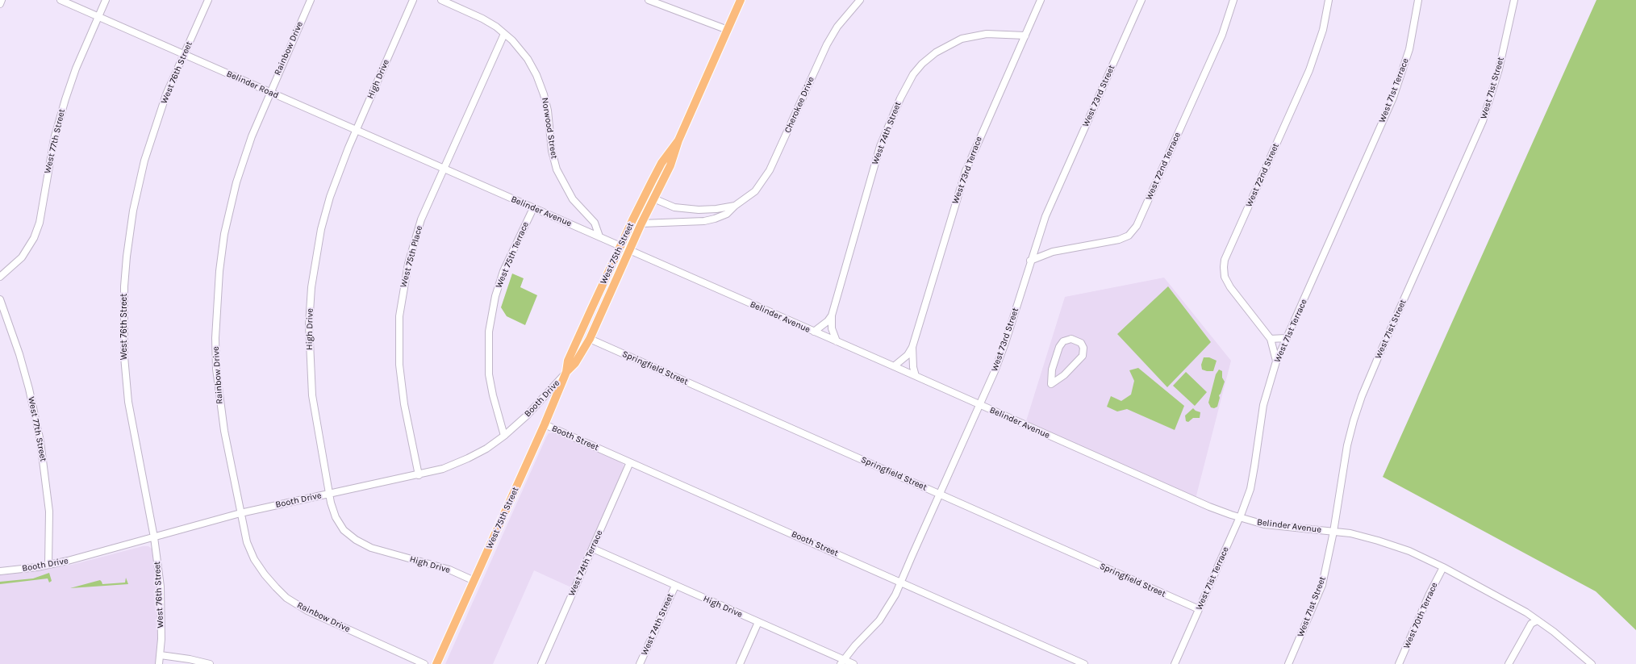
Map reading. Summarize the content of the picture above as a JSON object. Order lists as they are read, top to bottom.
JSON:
{
  "streets": {
    "main road": ["West 75th Street"],
    "street": [
      "Rainbow Drive",
      "West 76th Street",
      "High Drive",
      "Belinder Road",
      "West 71st Street",
      "West 71st Terrace",
      "West 73rd Street",
      "Cherokee Drive",
      "Norwood Street",
      "West 74th Street",
      "West 77th Street",
      "West 72nd Terrace",
      "West 73rd Terrace",
      "West 72nd Street",
      "Belinder Avenue",
      "West 75th Terrace",
      "West 75th Place",
      "Springfield Street",
      "Booth Drive",
      "Booth Street",
      "West 74th Terrace",
      "West 70th Terrace"
    ]
  },
  "crossings": [
    ["Rainbow Drive", "Belinder Road"],
    ["Rainbow Drive", "Booth Drive"],
    ["West 76th Street", "Belinder Road"],
    ["West 76th Street", "Booth Drive"],
    ["High Drive", "Belinder Road"],
    ["High Drive", "West 73rd Street"],
    ["High Drive", "West 74th Street"],
    ["High Drive", "West 75th Street"],
    ["High Drive", "Booth Drive"],
    ["High Drive", "West 74th Terrace"],
    ["Belinder Road", "West 77th Street"],
    ["Belinder Road", "Belinder Avenue"],
    ["Belinder Road", "West 75th Place"],
    ["West 71st Street", "Belinder Avenue"],
    ["West 71st Terrace", "West 72nd Street"],
    ["West 71st Terrace", "Belinder Avenue"],
    ["West 71st Terrace", "Springfield Street"],
    ["West 73rd Street", "West 72nd Terrace"],
    ["West 73rd Street", "Belinder Avenue"],
    ["West 73rd Street", "Springfield Street"],
    ["West 73rd Street", "Booth Street"],
    ["Cherokee Drive", "West 75th Street"],
    ["Norwood Street", "Belinder Avenue"],
    ["Norwood Street", "West 75th Place"],
    ["West 74th Street", "West 73rd Terrace"],
    ["West 74th Street", "Belinder Avenue"],
    ["West 77th Street", "Booth Drive"],
    ["West 73rd Terrace", "Belinder Avenue"],
    ["Belinder Avenue", "West 75th Street"],
    ["Belinder Avenue", "West 75th Terrace"],
    ["Belinder Avenue", "West 75th Place"],
    ["Belinder Avenue", "West 70th Terrace"],
    ["West 75th Street", "Springfield Street"],
    ["West 75th Street", "Booth Drive"],
    ["West 75th Street", "Booth Street"],
    ["West 75th Terrace", "Booth Drive"],
    ["West 75th Place", "Booth Drive"],
    ["Booth Street", "West 74th Terrace"]
  ]
}
